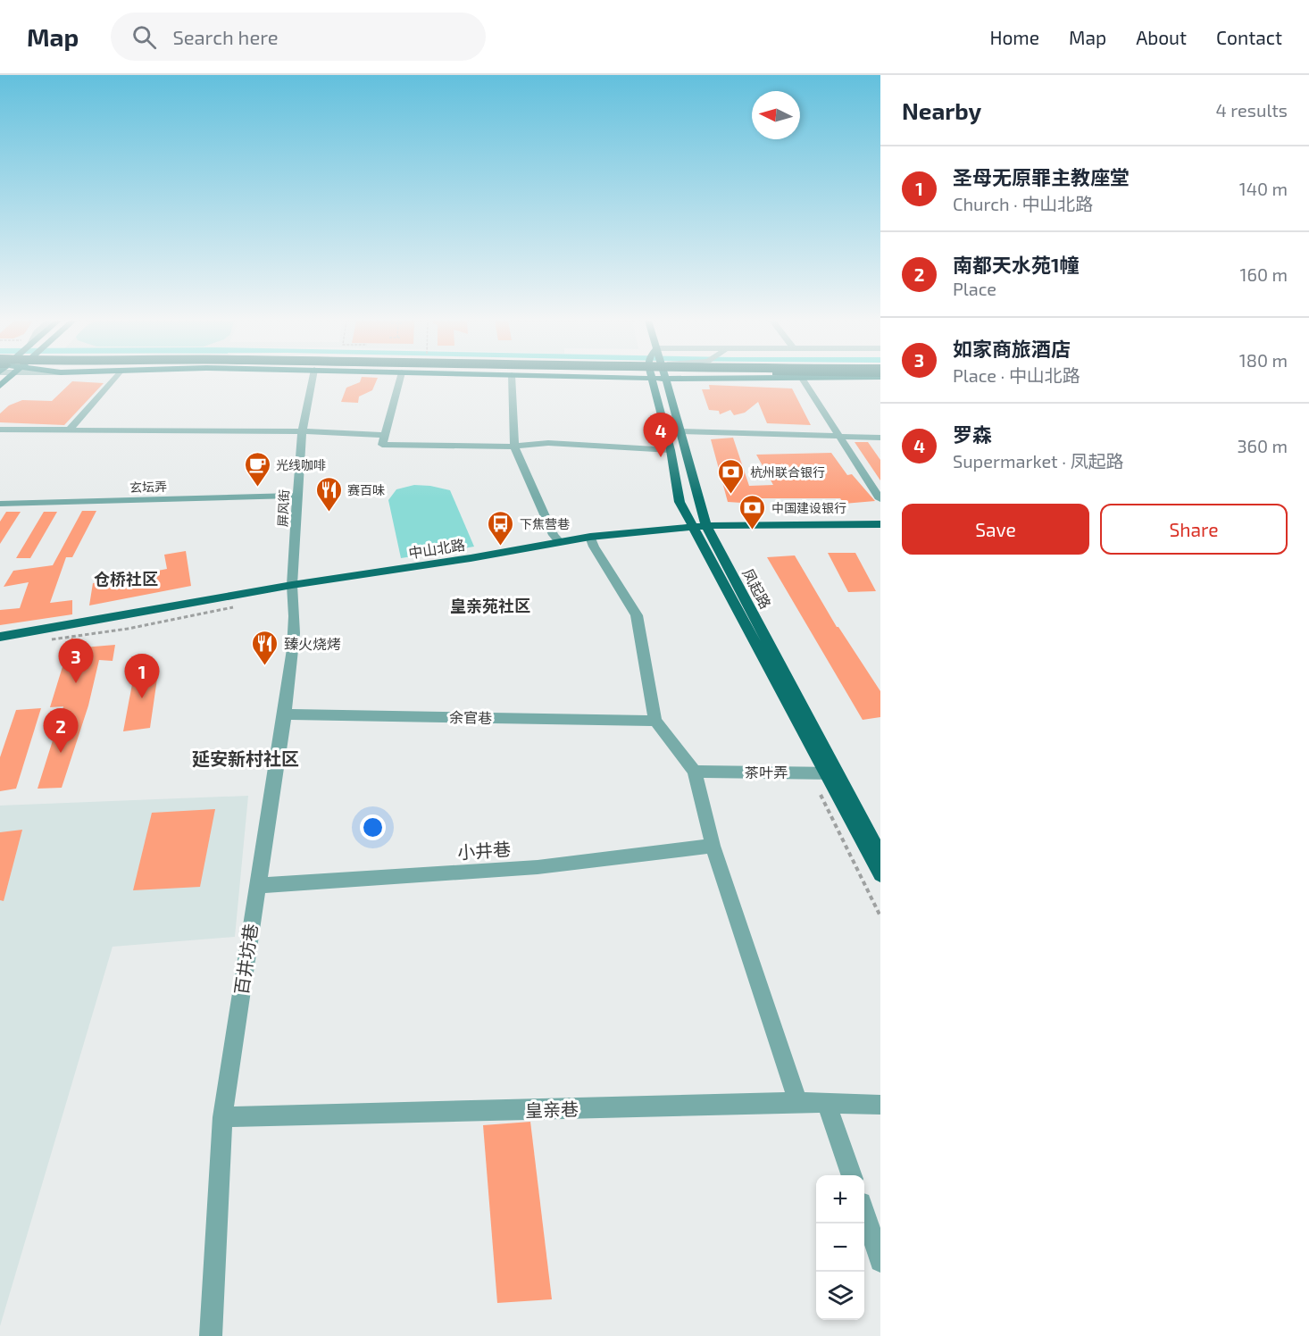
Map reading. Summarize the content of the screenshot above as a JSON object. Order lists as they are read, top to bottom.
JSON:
{
  "streets": {
    "main road": ["中山北路"],
    "street": [
      "玄坛弄",
      "屏风街",
      "余官巷",
      "茶叶弄",
      "小井巷",
      "百井坊巷",
      "皇亲巷"
    ]
  },
  "crossings": [
    ["玄坛弄", "屏风街"],
    ["屏风街", "中山北路"],
    ["屏风街", "百井坊巷"],
    ["中山北路", "百井坊巷"],
    ["余官巷", "百井坊巷"],
    ["小井巷", "百井坊巷"],
    ["百井坊巷", "皇亲巷"]
  ],
  "districts": ["仓桥社区", "皇亲苑社区", "延安新村社区"],
  "places": {
    "cafe": ["光线咖啡"],
    "bank": ["杭州联合银行", "中国建设银行"],
    "restaurant": ["赛百味", "臻火烧烤"],
    "bus stop": ["下焦营巷"]
  },
  "north": "left",
  "page": {
    "header": "Map",
    "search": "Search here",
    "nav": [
      "Home",
      "Map",
      "About",
      "Contact"
    ],
    "heading": ["Nearby", "4 results"],
    "list": [
      {
        "mark": "1",
        "name": "圣母无原罪主教座堂",
        "note": "Church · 中山北路",
        "value": "140 m"
      },
      {
        "mark": "2",
        "name": "南都天水苑1幢",
        "note": "Place",
        "value": "160 m"
      },
      {
        "mark": "3",
        "name": "如家商旅酒店",
        "note": "Place · 中山北路",
        "value": "180 m"
      },
      {
        "mark": "4",
        "name": "罗森",
        "note": "Supermarket · 凤起路",
        "value": "360 m"
      }
    ],
    "pins": [
      "4",
      "3",
      "1",
      "2"
    ],
    "buttons": ["Save", "Share"],
    "map_buttons": ["+", "−"]
  }
}
